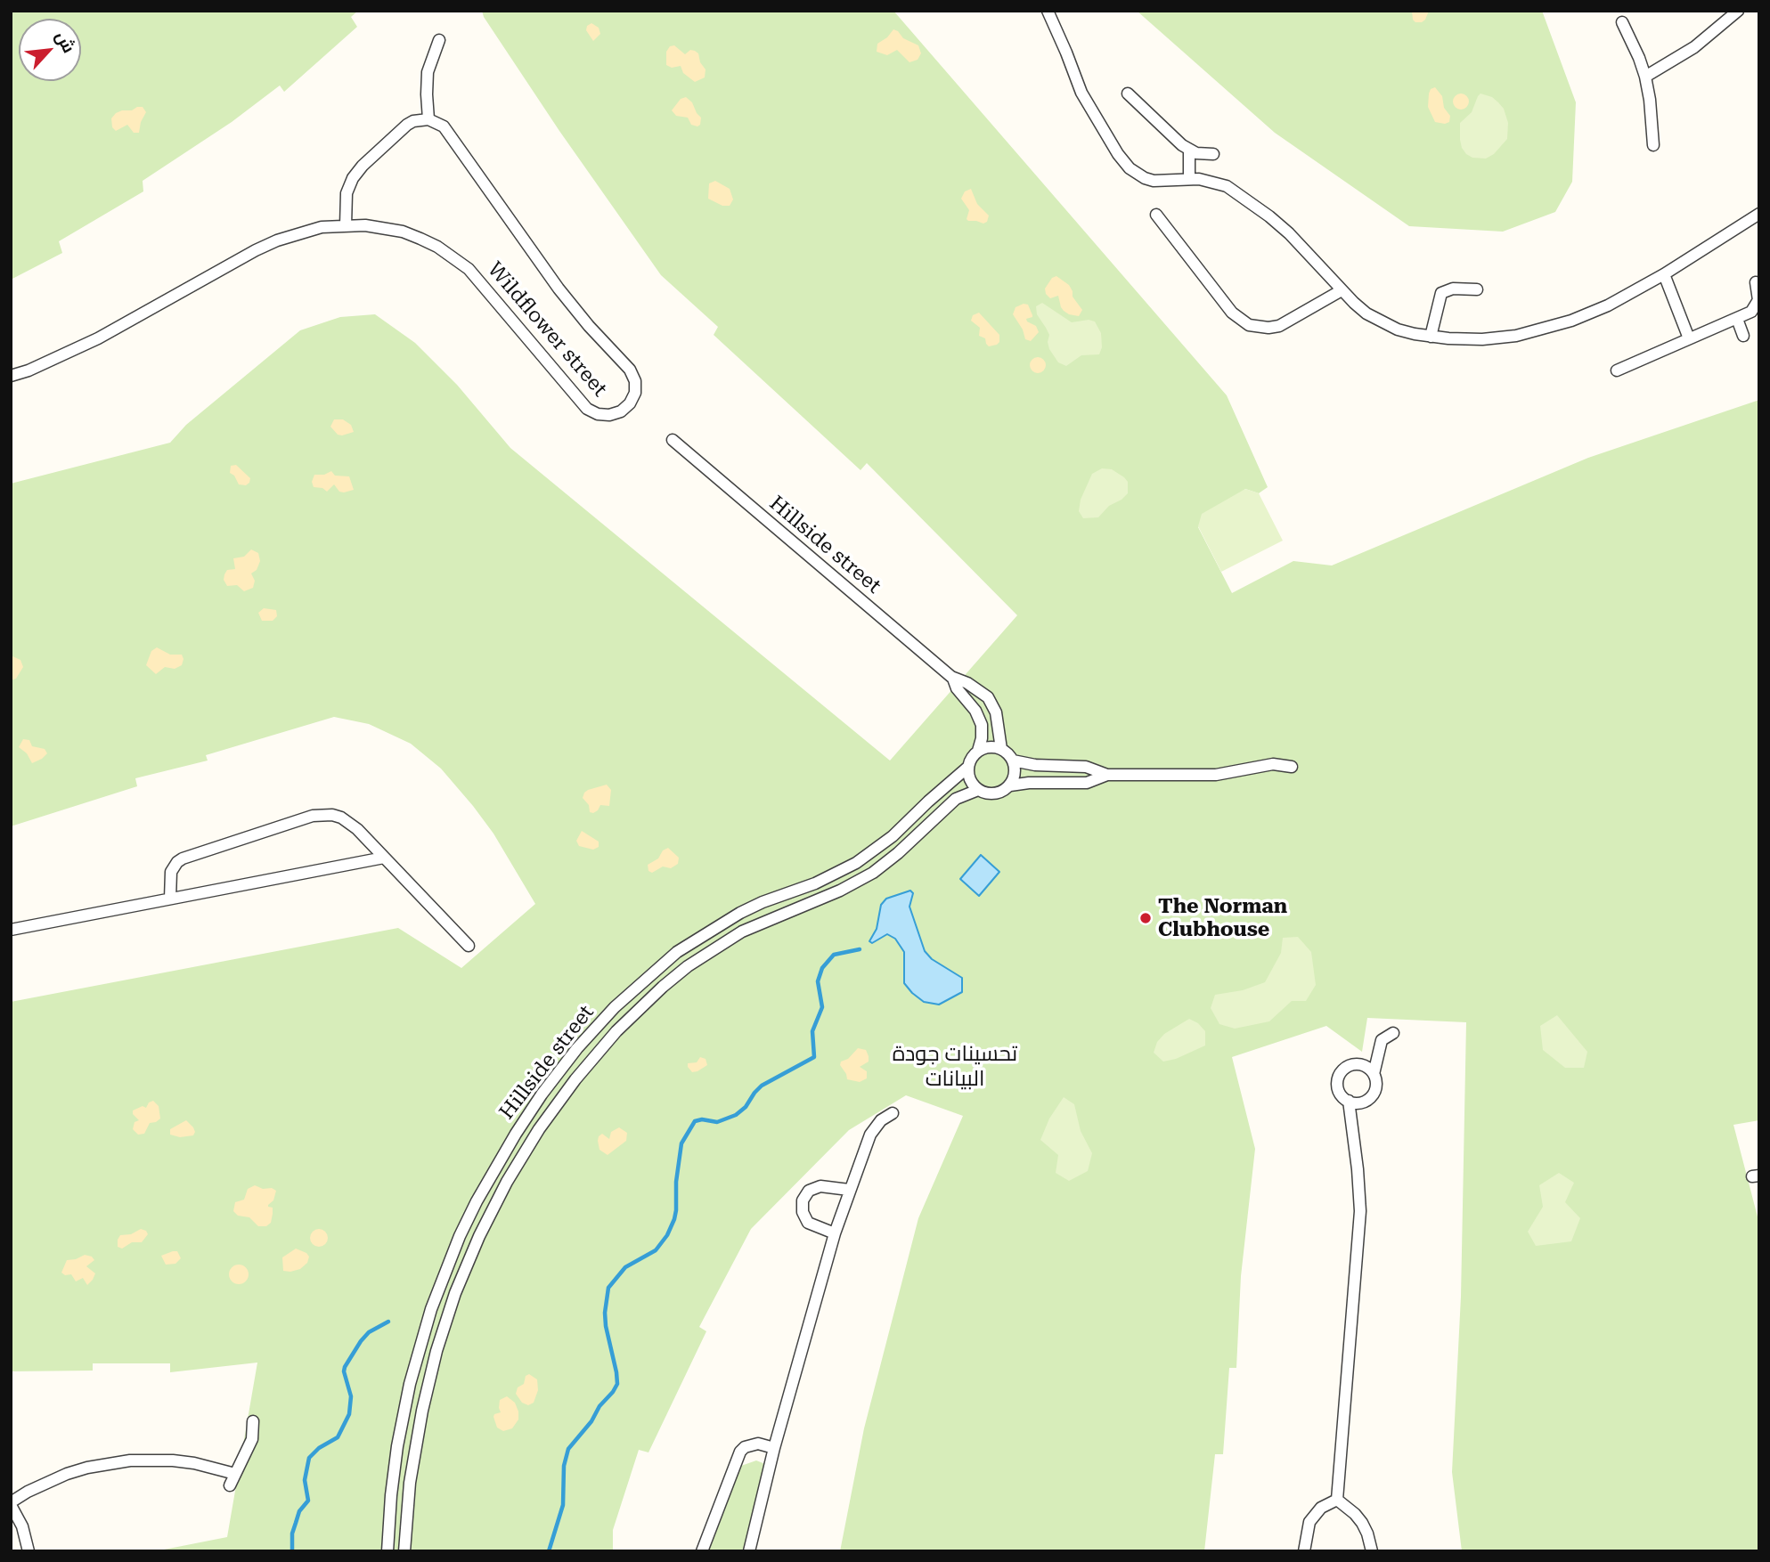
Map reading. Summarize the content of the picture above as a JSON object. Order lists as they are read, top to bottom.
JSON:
{
  "streets": {
    "street": ["Wildflower street", "Hillside street"]
  },
  "districts": ["تحسينات جودة البيانات"],
  "places": ["The Norman Clubhouse"],
  "north": "top right"
}
